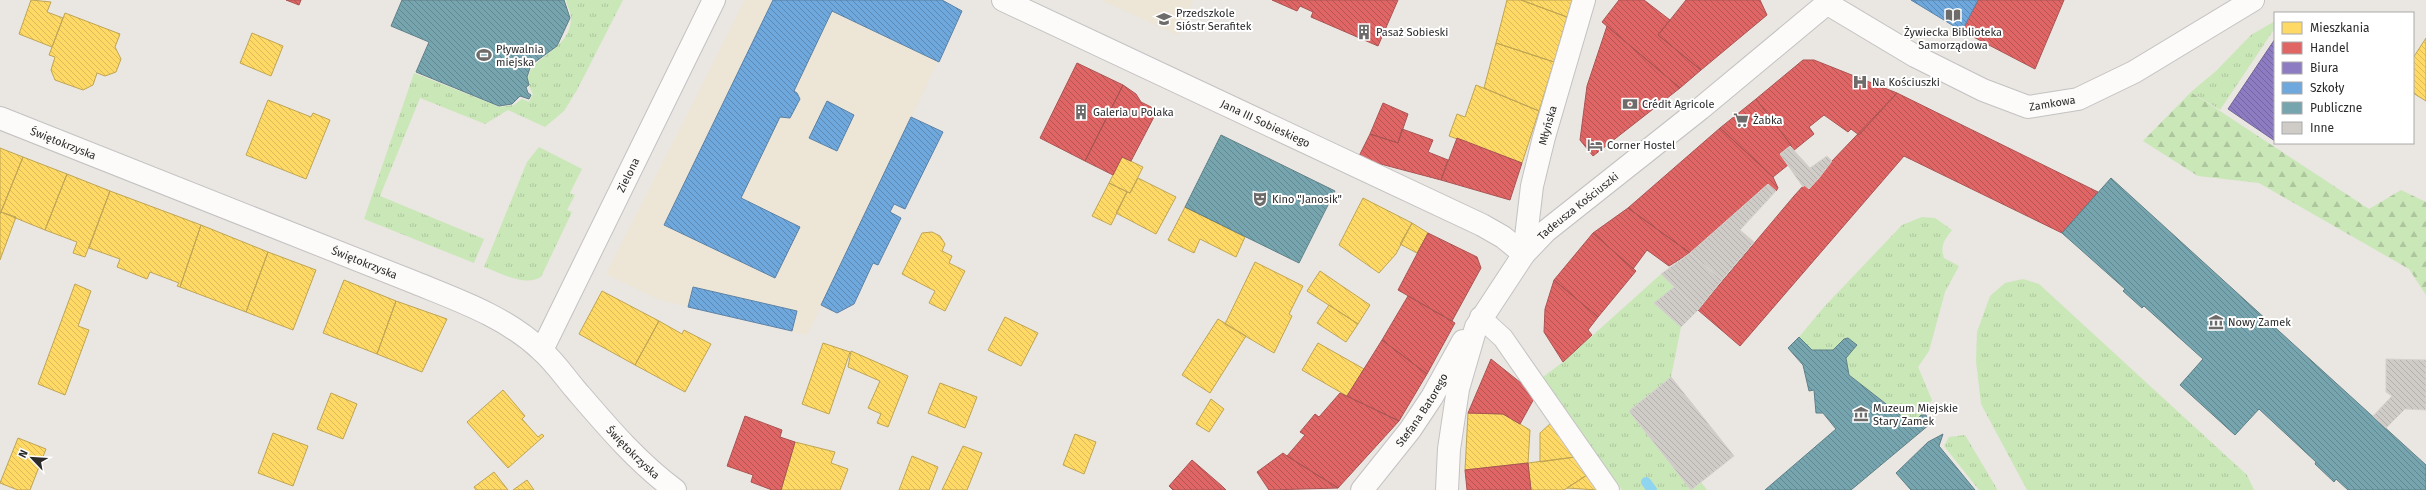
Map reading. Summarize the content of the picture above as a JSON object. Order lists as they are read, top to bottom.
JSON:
{
  "streets": {
    "street": [
      "Zamkowa",
      "Jana III Sobieskiego",
      "Młyńska",
      "Świętokrzyska",
      "Zielona",
      "Tadeusza Kościuszki",
      "Stefana Batorego"
    ]
  },
  "crossings": [
    ["Zamkowa", "Tadeusza Kościuszki"],
    ["Jana III Sobieskiego", "Młyńska"],
    ["Jana III Sobieskiego", "Tadeusza Kościuszki"],
    ["Młyńska", "Tadeusza Kościuszki"],
    ["Świętokrzyska", "Zielona"],
    ["Tadeusza Kościuszki", "Stefana Batorego"]
  ],
  "places": {
    "library": ["Żywiecka Biblioteka Samorządowa"],
    "school or university": ["Przedszkole Sióstr Serafitek"],
    "building": ["Pasaż Sobieski", "Galeria u Polaka"],
    "sports": ["Pływalnia miejska"],
    "hospital": ["Na Kościuszki"],
    "bank": ["Crédit Agricole"],
    "supermarket": ["Żabka"],
    "hotel": ["Corner Hostel"],
    "theatre": ["Kino \"Janosik\""],
    "museum": ["Nowy Zamek", "Muzeum Miejskie Stary Zamek"]
  },
  "legend": [
    "Mieszkania",
    "Handel",
    "Biura",
    "Szkoły",
    "Publiczne",
    "Inne"
  ],
  "north": "top left"
}
